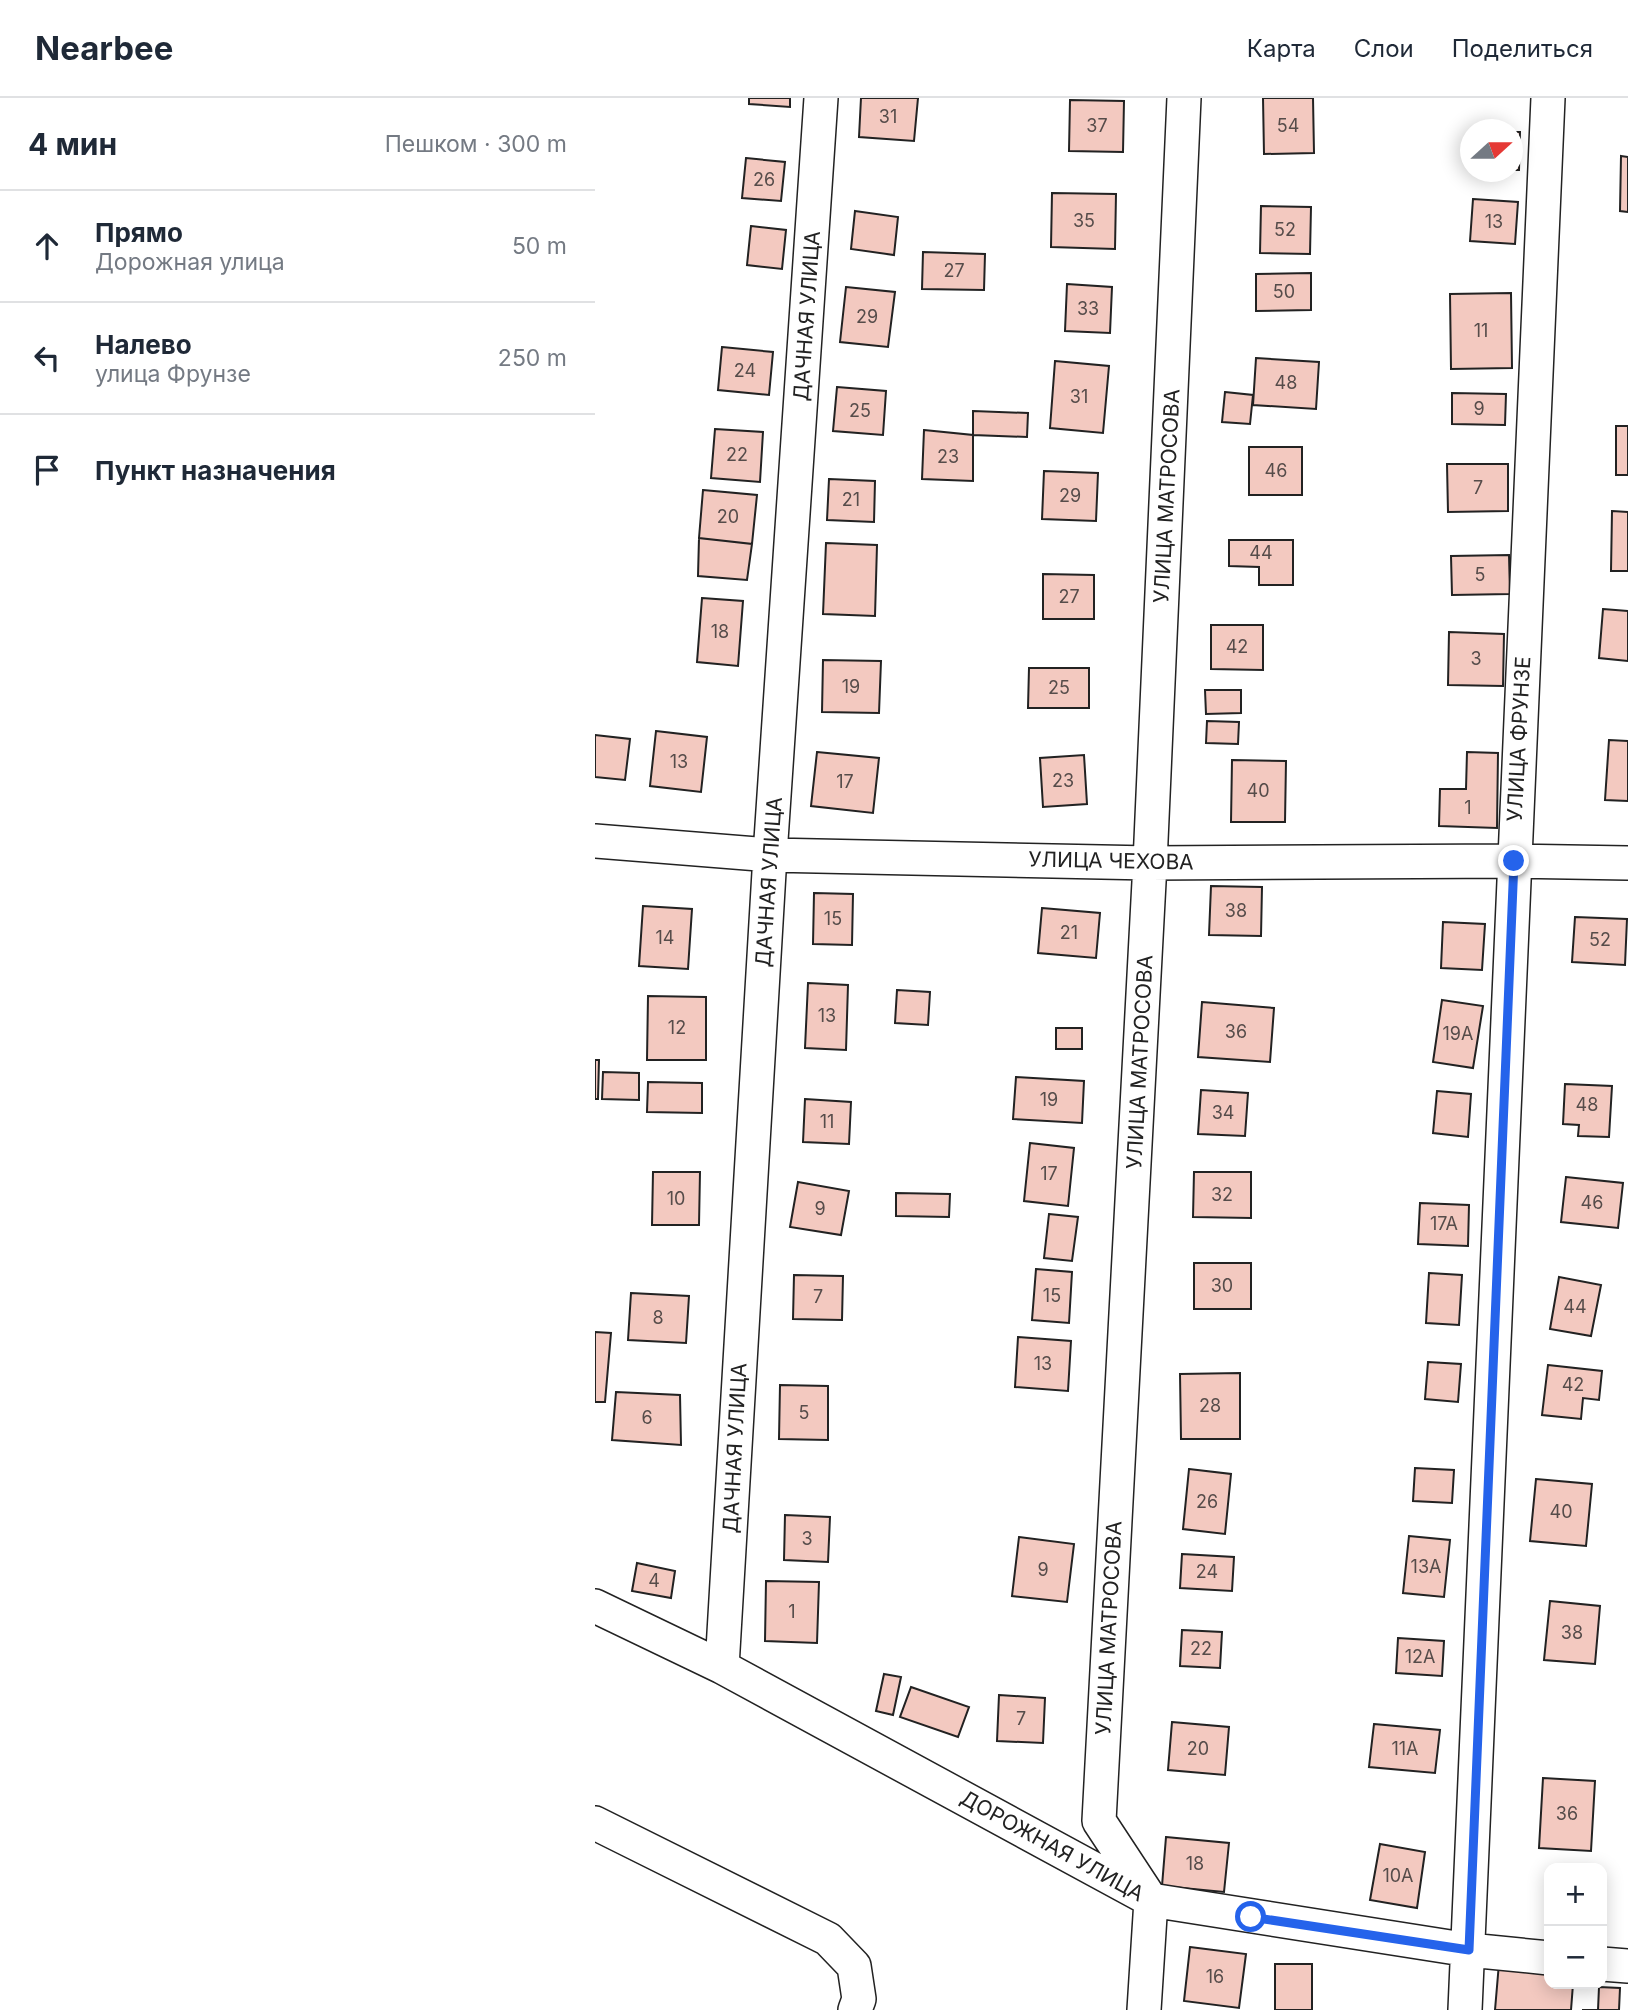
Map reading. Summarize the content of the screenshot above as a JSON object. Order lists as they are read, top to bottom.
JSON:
{
  "streets": {
    "street": [
      "ДАЧНАЯ УЛИЦА",
      "УЛИЦА МАТРОСОВА",
      "УЛИЦА ФРУНЗЕ",
      "УЛИЦА ЧЕХОВА",
      "ДОРОЖНАЯ УЛИЦА"
    ]
  },
  "crossings": [
    ["ДАЧНАЯ УЛИЦА", "УЛИЦА ЧЕХОВА"],
    ["ДАЧНАЯ УЛИЦА", "ДОРОЖНАЯ УЛИЦА"],
    ["УЛИЦА МАТРОСОВА", "УЛИЦА ЧЕХОВА"],
    ["УЛИЦА МАТРОСОВА", "ДОРОЖНАЯ УЛИЦА"],
    ["УЛИЦА ФРУНЗЕ", "УЛИЦА ЧЕХОВА"],
    ["УЛИЦА ФРУНЗЕ", "ДОРОЖНАЯ УЛИЦА"]
  ],
  "house_numbers": [
    "31",
    "37",
    "54",
    "26",
    "35",
    "13",
    "52",
    "27",
    "50",
    "33",
    "29",
    "11",
    "24",
    "48",
    "31",
    "9",
    "25",
    "22",
    "23",
    "46",
    "7",
    "29",
    "21",
    "20",
    "44",
    "5",
    "27",
    "18",
    "42",
    "3",
    "19",
    "25",
    "13",
    "23",
    "17",
    "40",
    "1",
    "38",
    "15",
    "21",
    "14",
    "52",
    "13",
    "12",
    "36",
    "19А",
    "19",
    "48",
    "34",
    "11",
    "17",
    "32",
    "10",
    "46",
    "9",
    "17А",
    "30",
    "15",
    "7",
    "44",
    "8",
    "13",
    "42",
    "28",
    "5",
    "6",
    "26",
    "40",
    "3",
    "13А",
    "9",
    "24",
    "4",
    "1",
    "38",
    "22",
    "12А",
    "7",
    "20",
    "11А",
    "36",
    "18",
    "10А",
    "16"
  ],
  "north": "right",
  "page": {
    "header": "Nearbee",
    "nav": ["Карта", "Слои", "Поделиться"],
    "heading": ["4 мин", "Пешком · 300 m"],
    "list": [
      ["Прямо", "Дорожная улица", "50 m"],
      ["Налево", "улица Фрунзе", "250 m"],
      "Пункт назначения"
    ],
    "map_buttons": ["+", "−"]
  }
}
